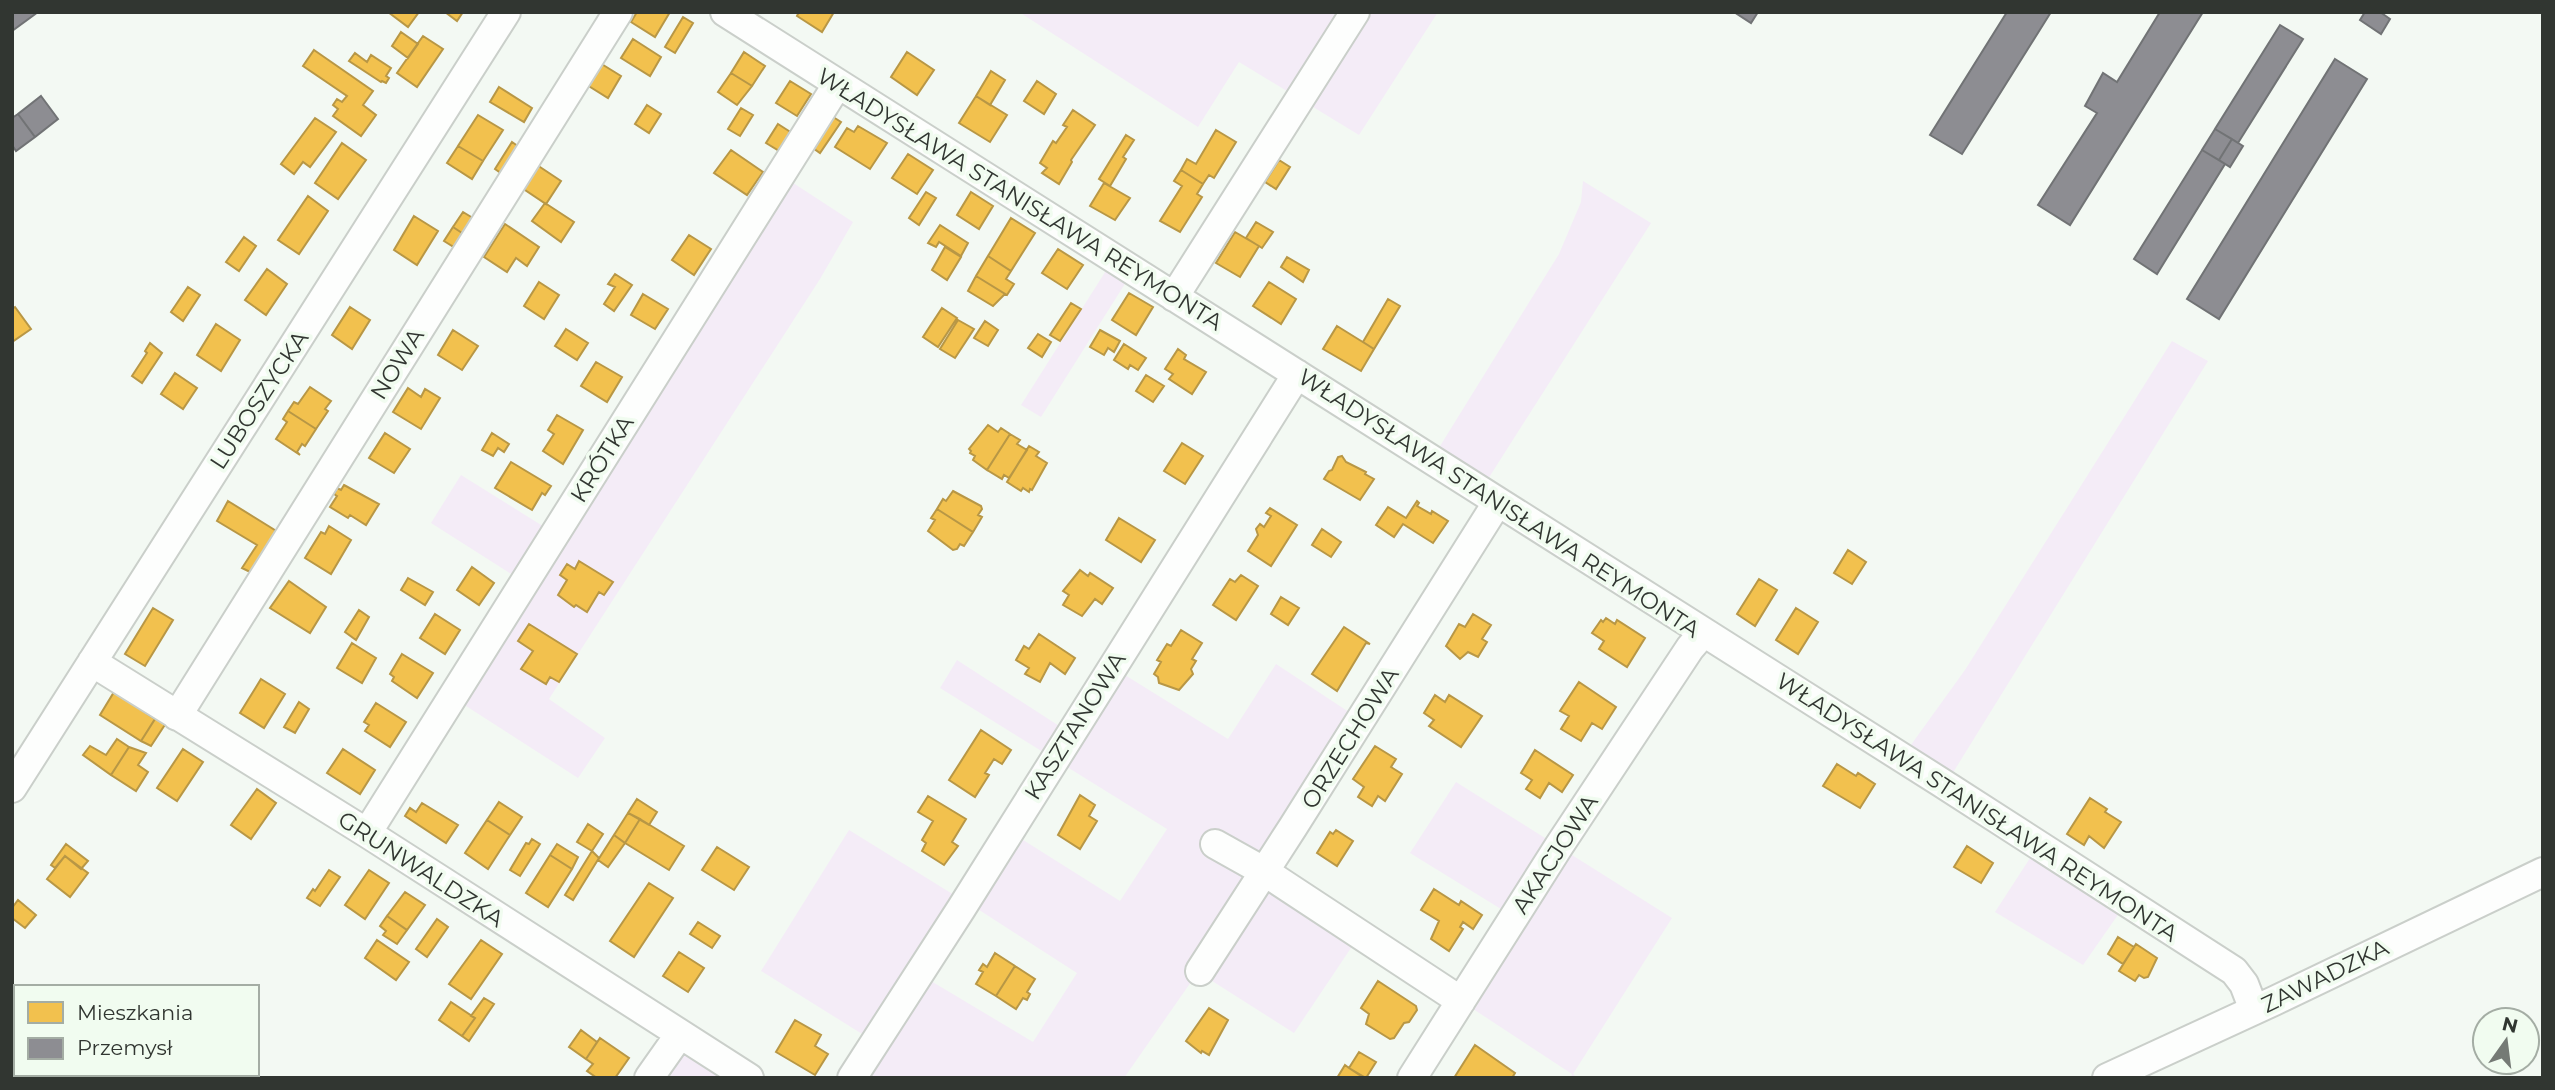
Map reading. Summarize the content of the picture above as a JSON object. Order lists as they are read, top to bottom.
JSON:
{
  "streets": {
    "street": [
      "WŁADYSŁAWA STANISŁAWA REYMONTA",
      "NOWA",
      "LUBOSZYCKA",
      "KRÓTKA",
      "KASZTANOWA",
      "ORZECHOWA",
      "AKACJOWA",
      "GRUNWALDZKA",
      "ZAWADZKA"
    ]
  },
  "crossings": [
    ["WŁADYSŁAWA STANISŁAWA REYMONTA", "KRÓTKA"],
    ["WŁADYSŁAWA STANISŁAWA REYMONTA", "KASZTANOWA"],
    ["WŁADYSŁAWA STANISŁAWA REYMONTA", "ORZECHOWA"],
    ["WŁADYSŁAWA STANISŁAWA REYMONTA", "AKACJOWA"],
    ["WŁADYSŁAWA STANISŁAWA REYMONTA", "ZAWADZKA"],
    ["NOWA", "GRUNWALDZKA"],
    ["LUBOSZYCKA", "GRUNWALDZKA"],
    ["KRÓTKA", "GRUNWALDZKA"]
  ],
  "legend": ["Mieszkania", "Przemysł"],
  "north": "top"
}
